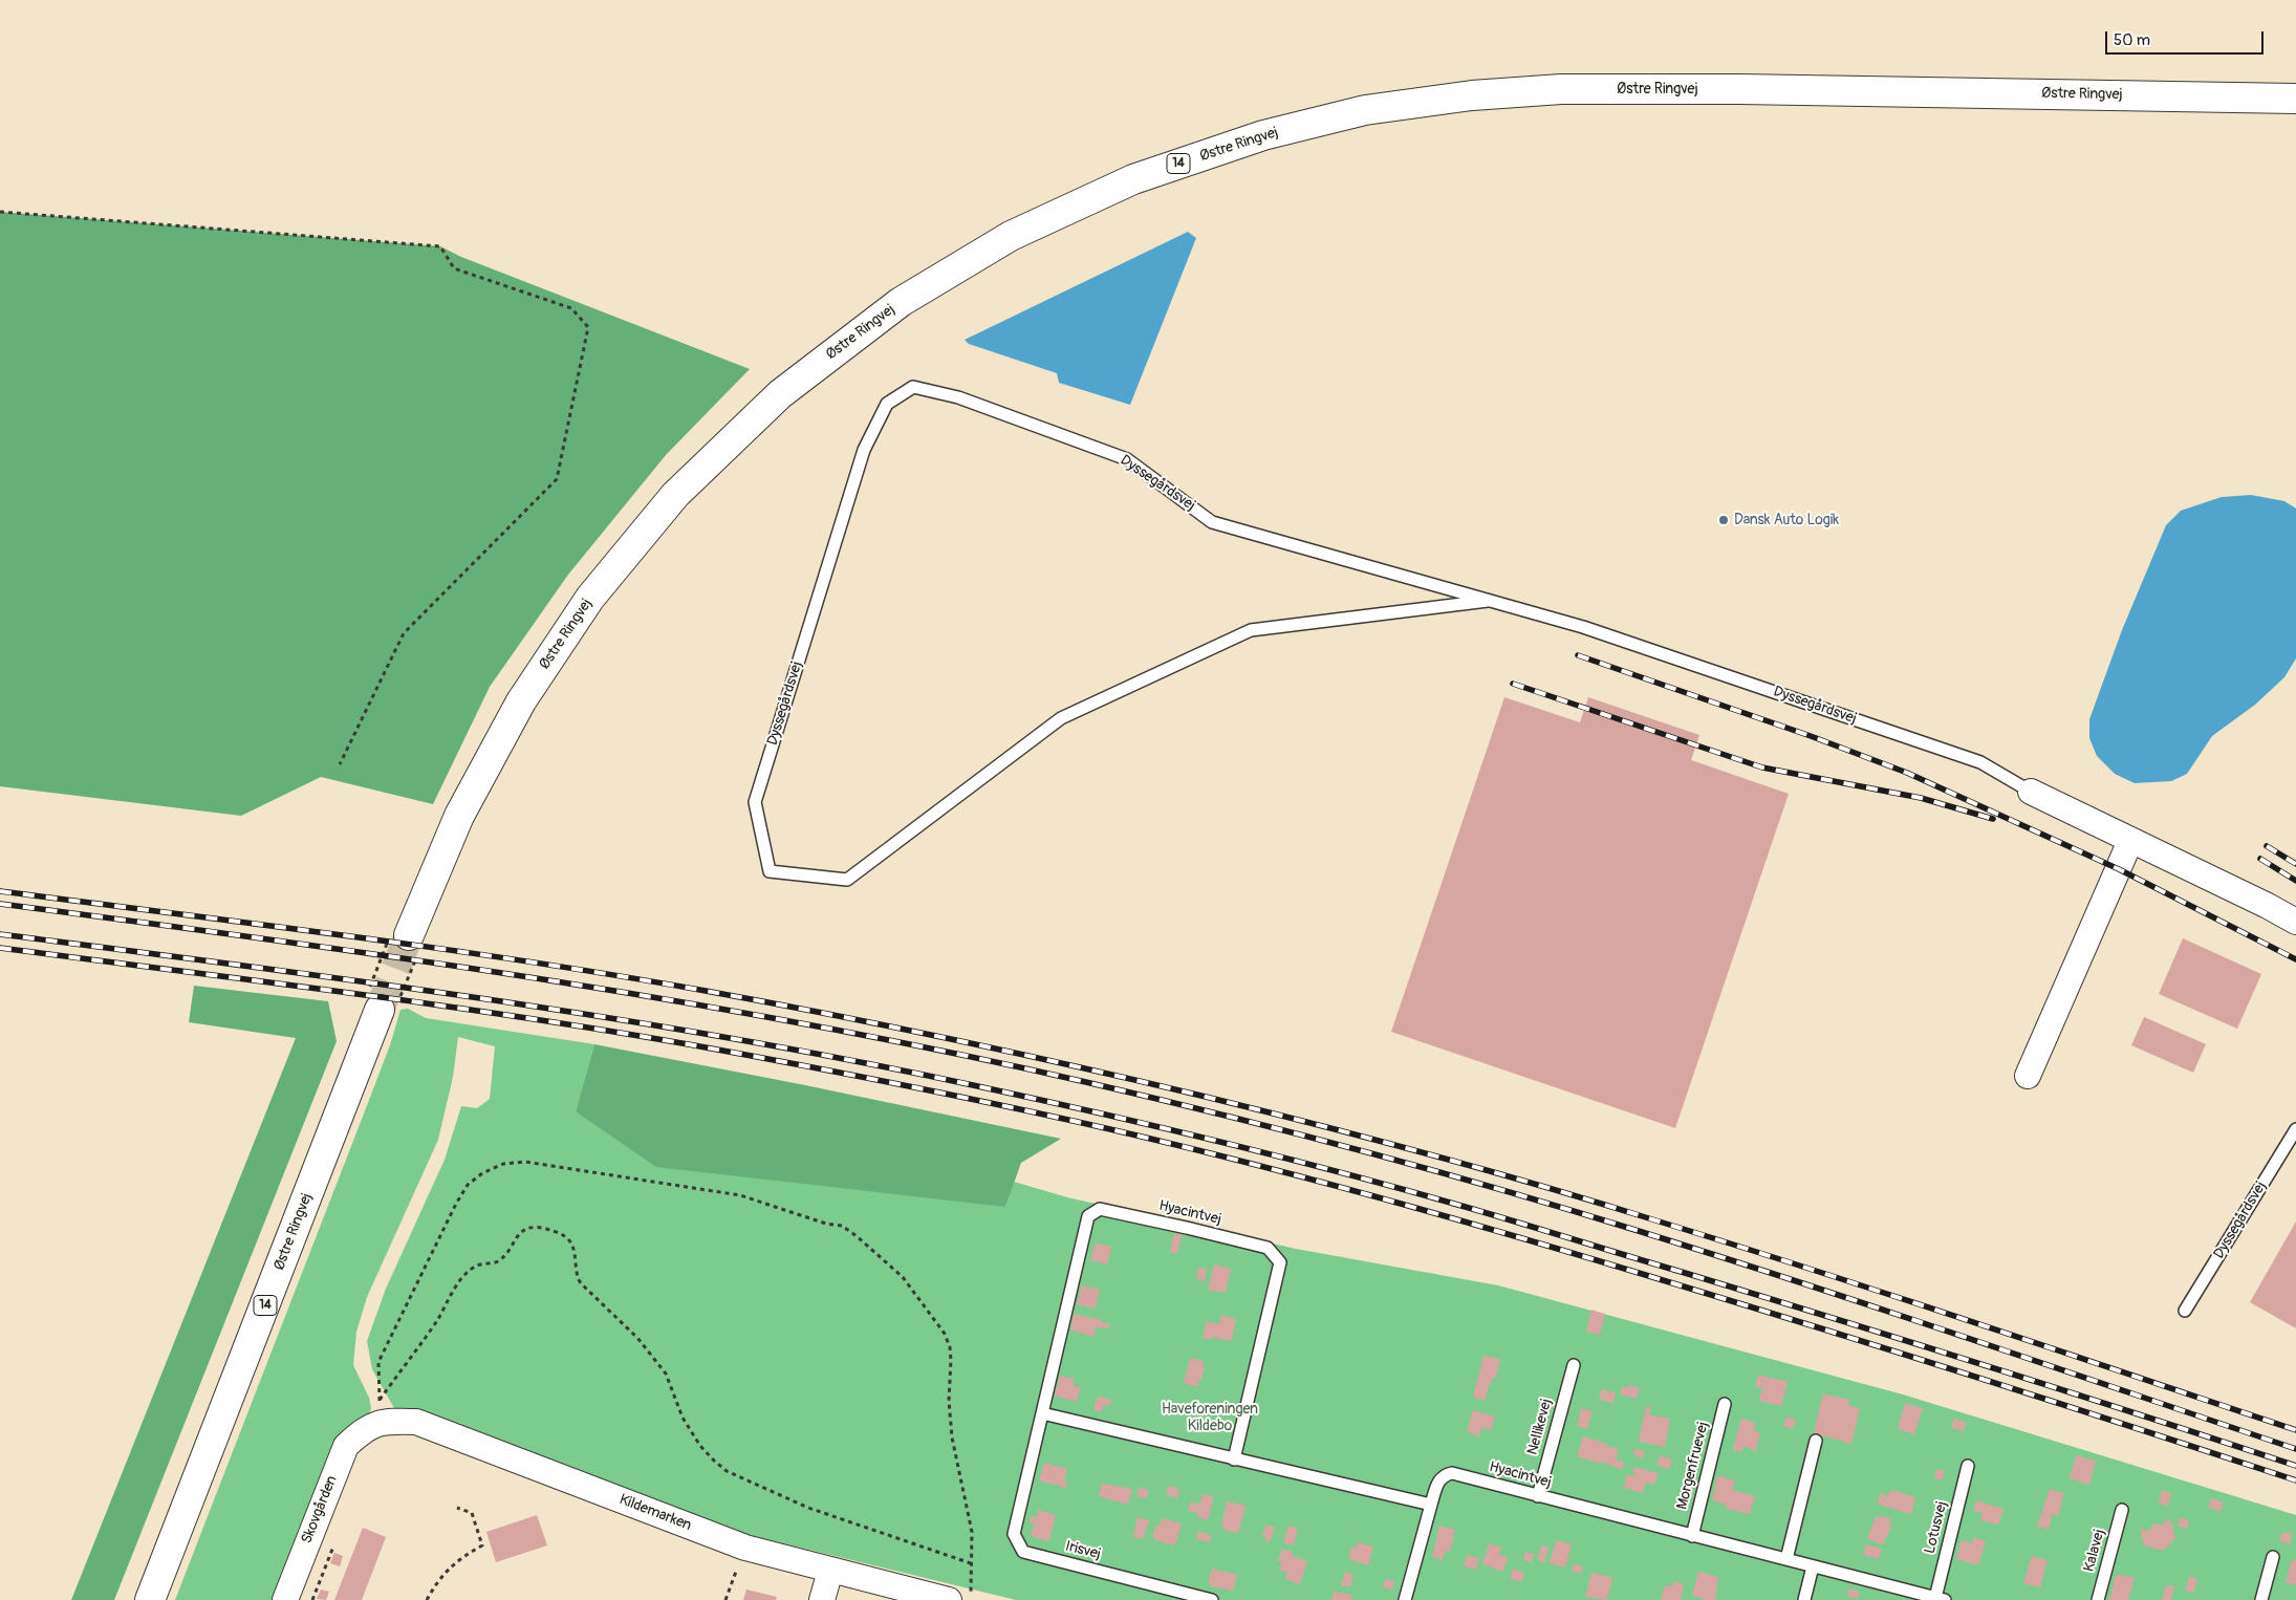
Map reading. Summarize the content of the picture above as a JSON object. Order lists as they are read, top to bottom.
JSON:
{
  "streets": {
    "main road": ["Østre Ringvej", "14"],
    "street": ["Dyssegårdsvej", "Skovgården", "Kildemarken"],
    "lane": [
      "Hyacintvej",
      "Nellikevej",
      "Morgenfruevej",
      "Lotusvej",
      "Irisvej",
      "Kalavej"
    ]
  },
  "crossings": [
    ["Hyacintvej", "Nellikevej"],
    ["Hyacintvej", "Morgenfruevej"],
    ["Hyacintvej", "Lotusvej"],
    ["Hyacintvej", "Irisvej"],
    ["Skovgården", "Kildemarken"]
  ],
  "parks": ["Haveforeningen Kildebo"],
  "places": ["Dansk Auto Logik"],
  "scale_bar": "50 m"
}
